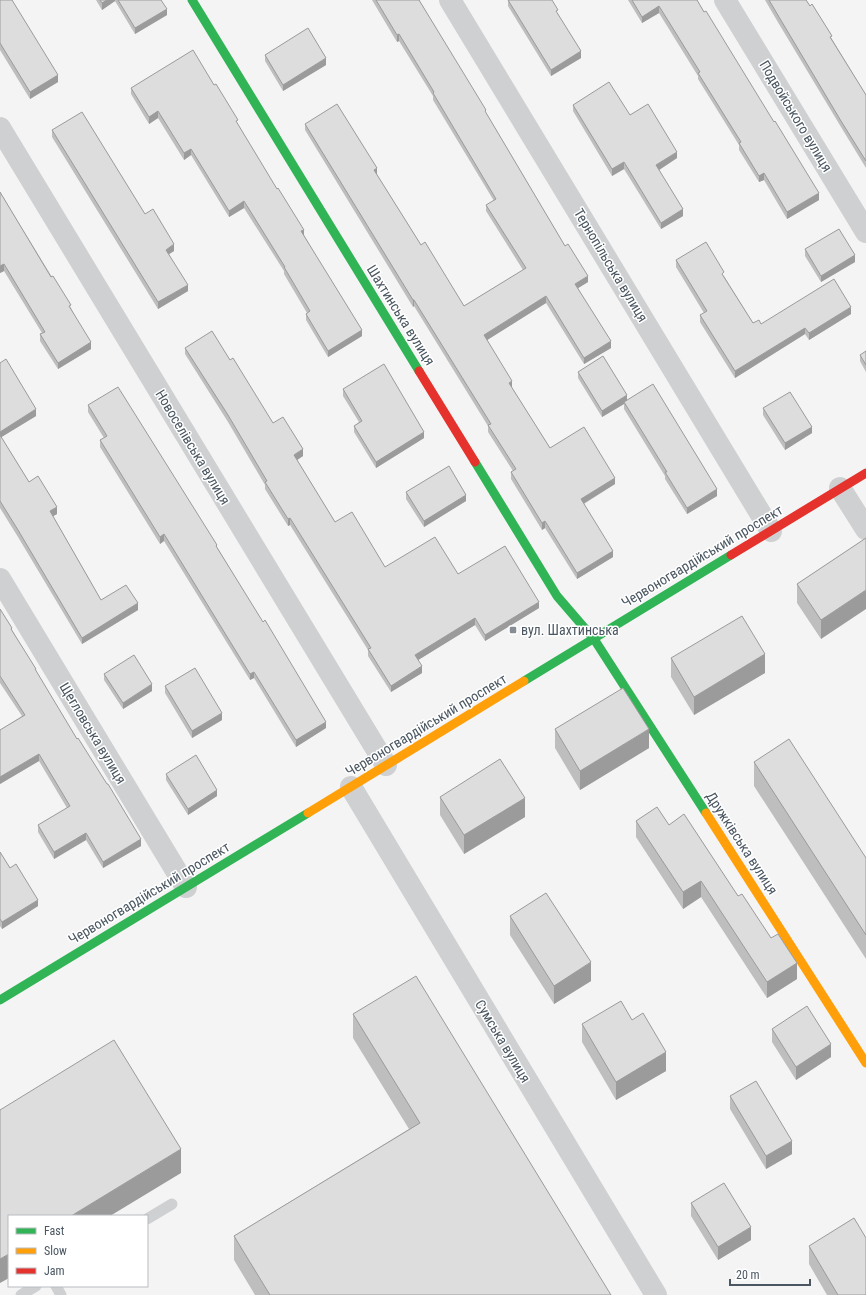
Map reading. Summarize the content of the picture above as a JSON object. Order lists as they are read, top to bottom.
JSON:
{
  "streets": {
    "street": [
      "Подвойського вулиця",
      "Тернопільська вулиця",
      "Шахтинська вулиця",
      "Новоселівська вулиця",
      "Червоногвардійський проспект",
      "Щегловська вулиця",
      "Дружківська вулиця",
      "Сумська вулиця"
    ]
  },
  "crossings": [
    ["Тернопільська вулиця", "Червоногвардійський проспект"],
    ["Шахтинська вулиця", "Червоногвардійський проспект"],
    ["Шахтинська вулиця", "Дружківська вулиця"],
    ["Новоселівська вулиця", "Червоногвардійський проспект"],
    ["Червоногвардійський проспект", "Щегловська вулиця"],
    ["Червоногвардійський проспект", "Дружківська вулиця"],
    ["Червоногвардійський проспект", "Сумська вулиця"]
  ],
  "places": {
    "transit": ["вул. Шахтинська"]
  },
  "legend": ["Fast", "Slow", "Jam"],
  "scale_bar": "20 m"
}
